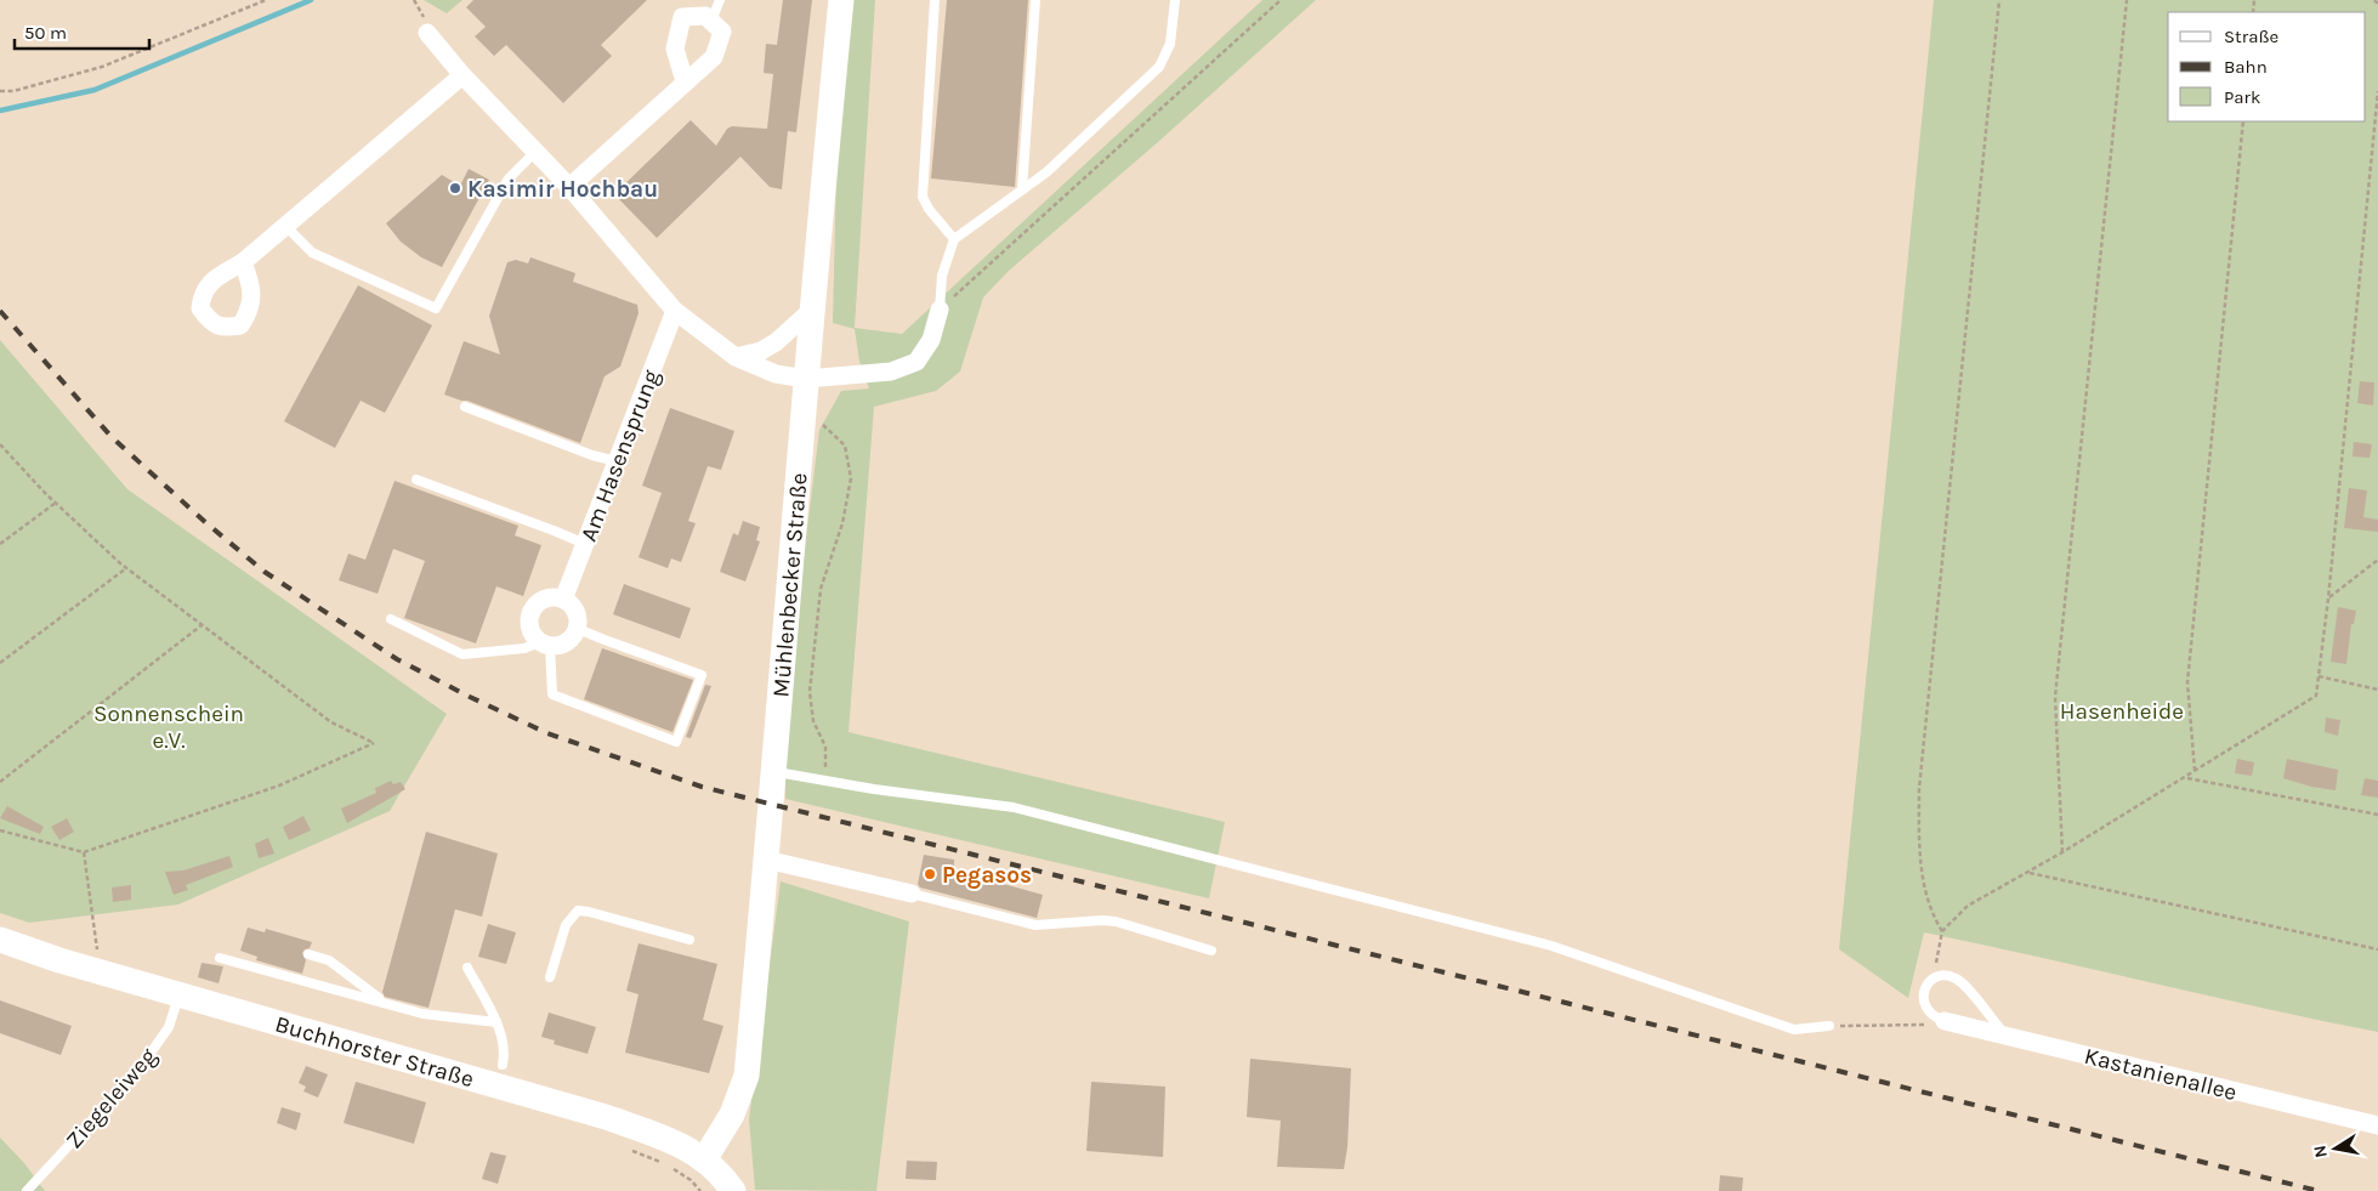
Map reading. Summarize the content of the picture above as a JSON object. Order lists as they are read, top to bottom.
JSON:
{
  "streets": {
    "main road": ["Mühlenbecker Straße", "Buchhorster Straße"],
    "street": ["Am Hasensprung", "Kastanienallee"],
    "lane": ["Ziegeleiweg"]
  },
  "crossings": [
    ["Mühlenbecker Straße", "Buchhorster Straße"],
    ["Buchhorster Straße", "Ziegeleiweg"]
  ],
  "parks": ["Hasenheide", "Sonnenschein e.V."],
  "places": ["Kasimir Hochbau", "Pegasos"],
  "legend": ["Straße", "Bahn", "Park"],
  "scale_bar": "50 m",
  "north": "left"
}
